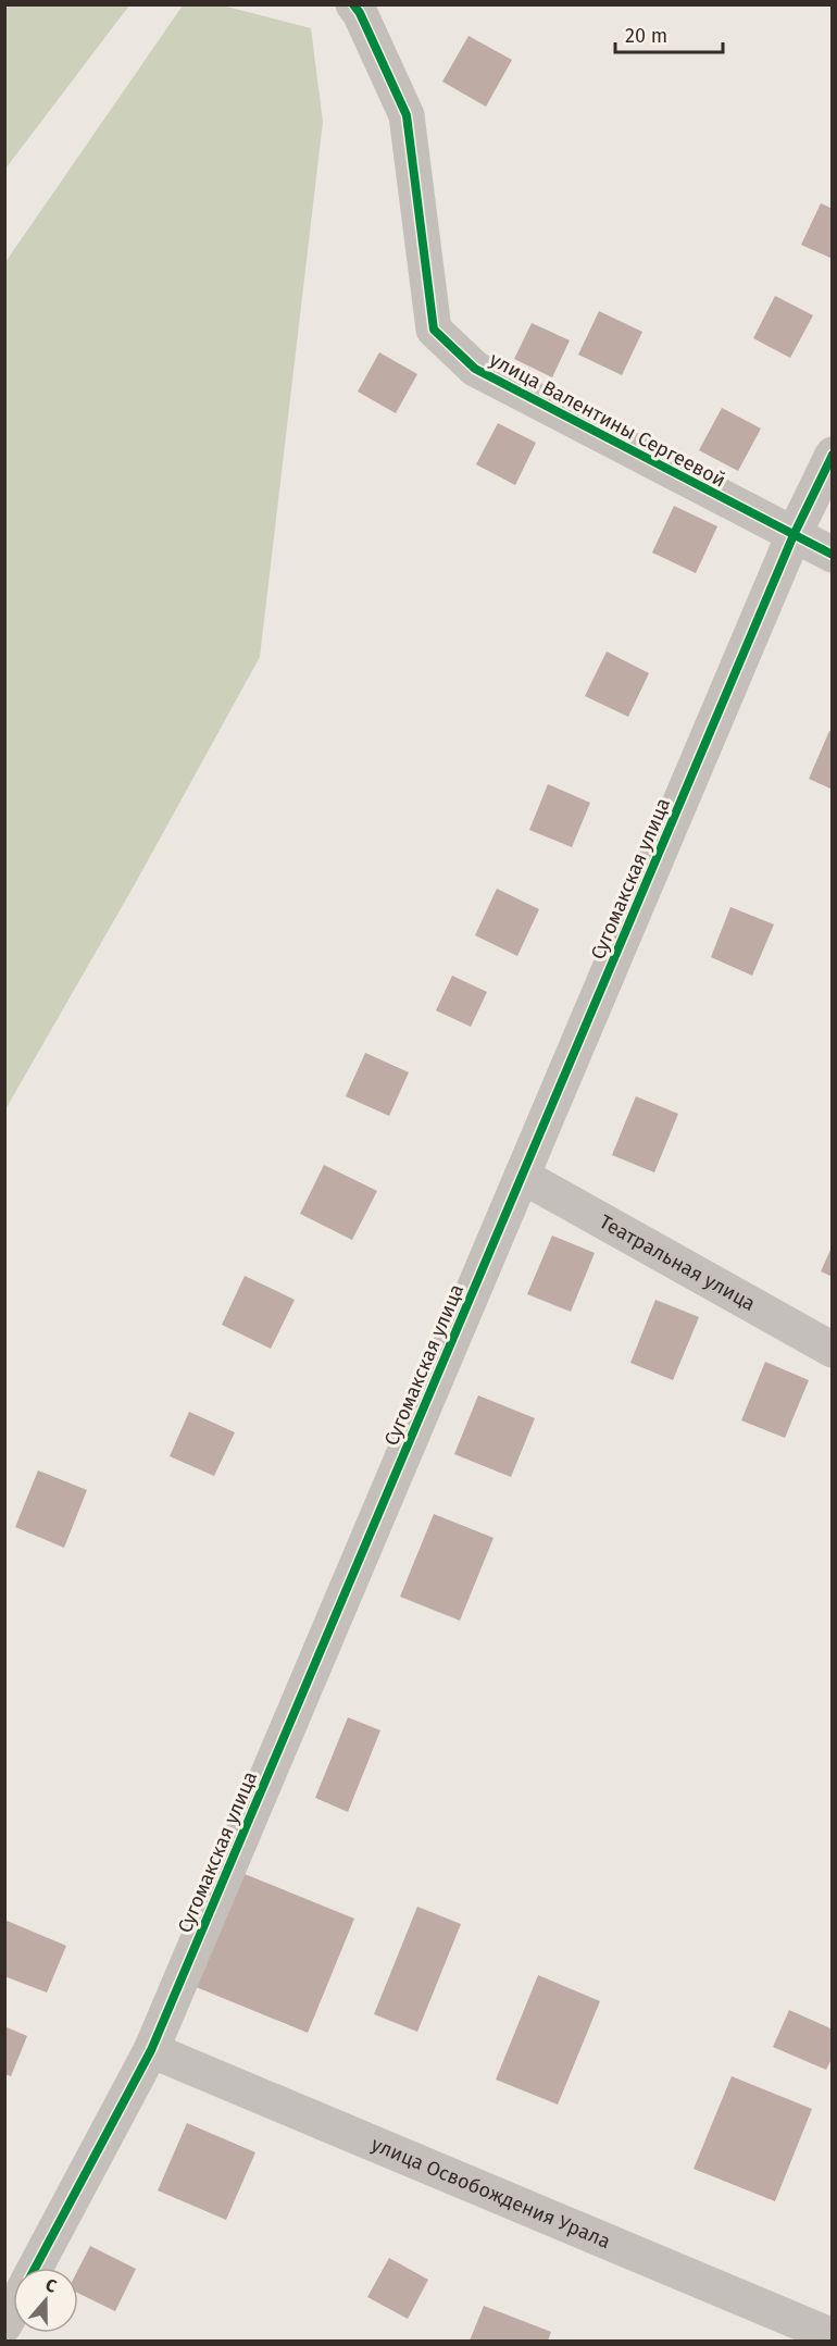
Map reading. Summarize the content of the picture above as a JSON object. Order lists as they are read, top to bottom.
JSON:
{
  "streets": {
    "street": [
      "улица Валентины Сергеевой",
      "Сугомакская улица",
      "Театральная улица",
      "улица Освобождения Урала"
    ]
  },
  "crossings": [
    ["улица Валентины Сергеевой", "Сугомакская улица"],
    ["Сугомакская улица", "Театральная улица"],
    ["Сугомакская улица", "улица Освобождения Урала"]
  ],
  "scale_bar": "20 m",
  "north": "top"
}
